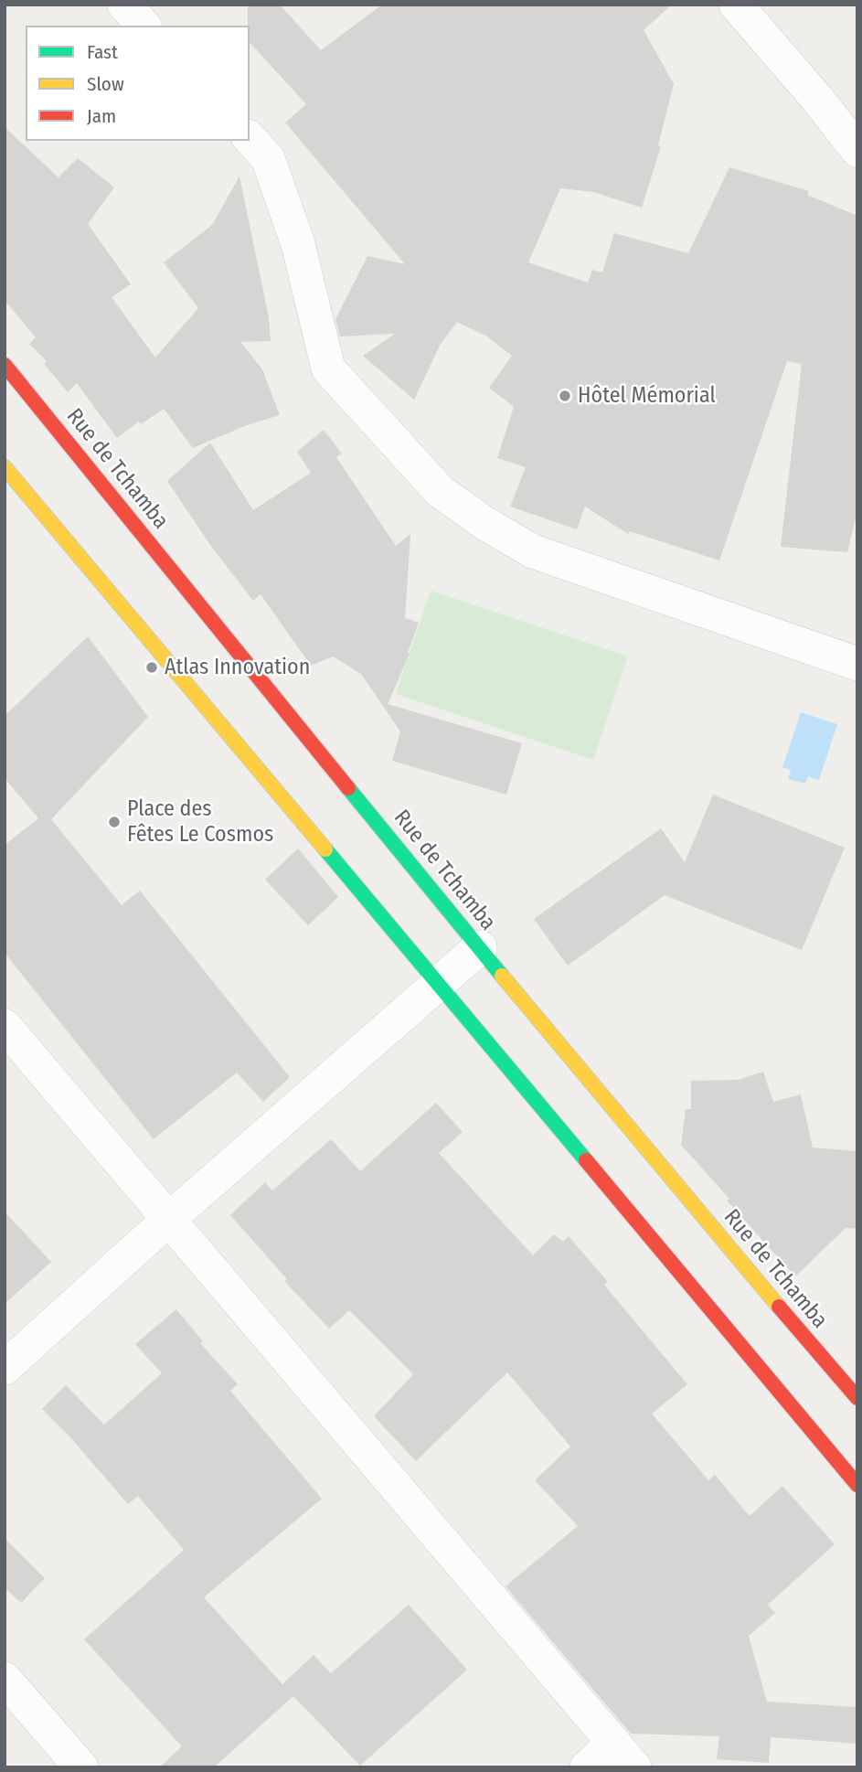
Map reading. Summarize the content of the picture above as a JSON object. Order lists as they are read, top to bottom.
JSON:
{
  "streets": {
    "street": ["Rue de Tchamba"]
  },
  "places": ["Hôtel Mémorial", "Atlas Innovation", "Place des Fêtes Le Cosmos"],
  "legend": ["Fast", "Slow", "Jam"]
}
